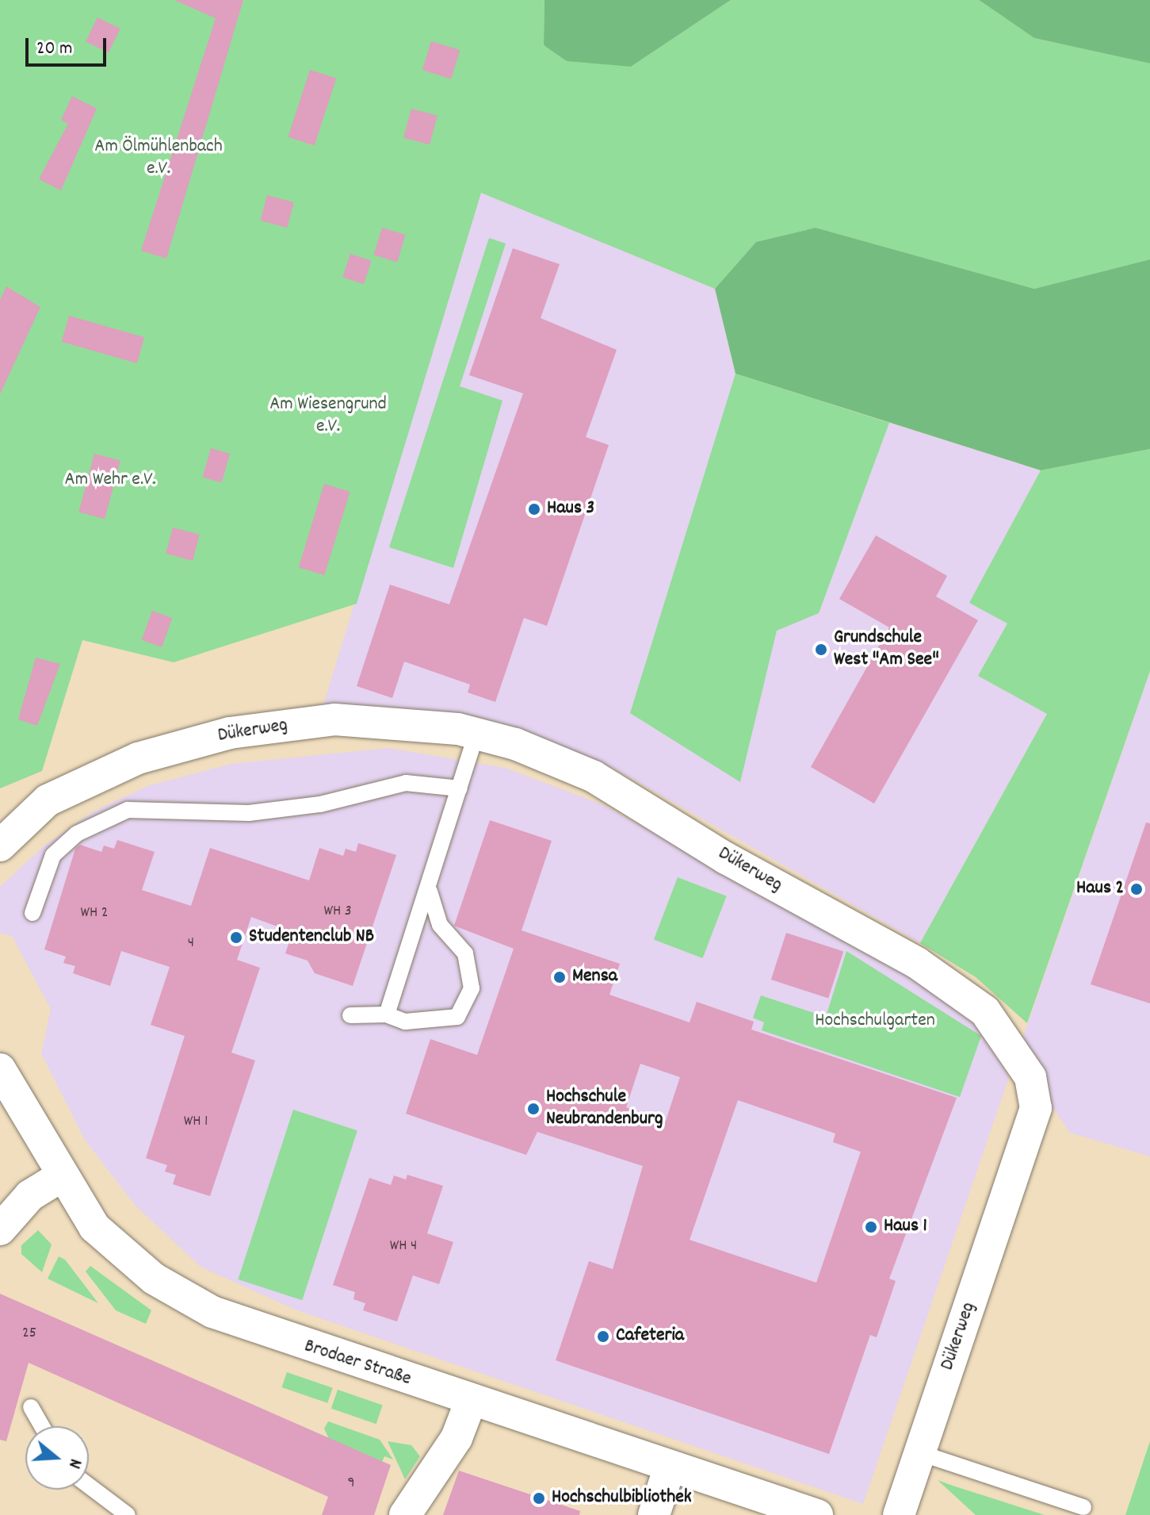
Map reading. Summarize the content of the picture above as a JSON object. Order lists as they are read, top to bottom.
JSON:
{
  "streets": {
    "street": ["Dükerweg", "Brodaer Straße"]
  },
  "parks": [
    "Am Ölmühlenbach e.V.",
    "Am Wiesengrund e.V.",
    "Am Wehr e.V.",
    "Hochschulgarten"
  ],
  "places": [
    "Haus 3",
    "Grundschule West \"Am See\"",
    "Haus 2",
    "Studentenclub NB",
    "Mensa",
    "Hochschule Neubrandenburg",
    "Haus 1",
    "Cafeteria",
    "Hochschulbibliothek"
  ],
  "house_numbers": [
    "WH 3",
    "WH 2",
    "4",
    "WH 1",
    "WH 4",
    "25",
    "9"
  ],
  "scale_bar": "20 m",
  "north": "right"
}
